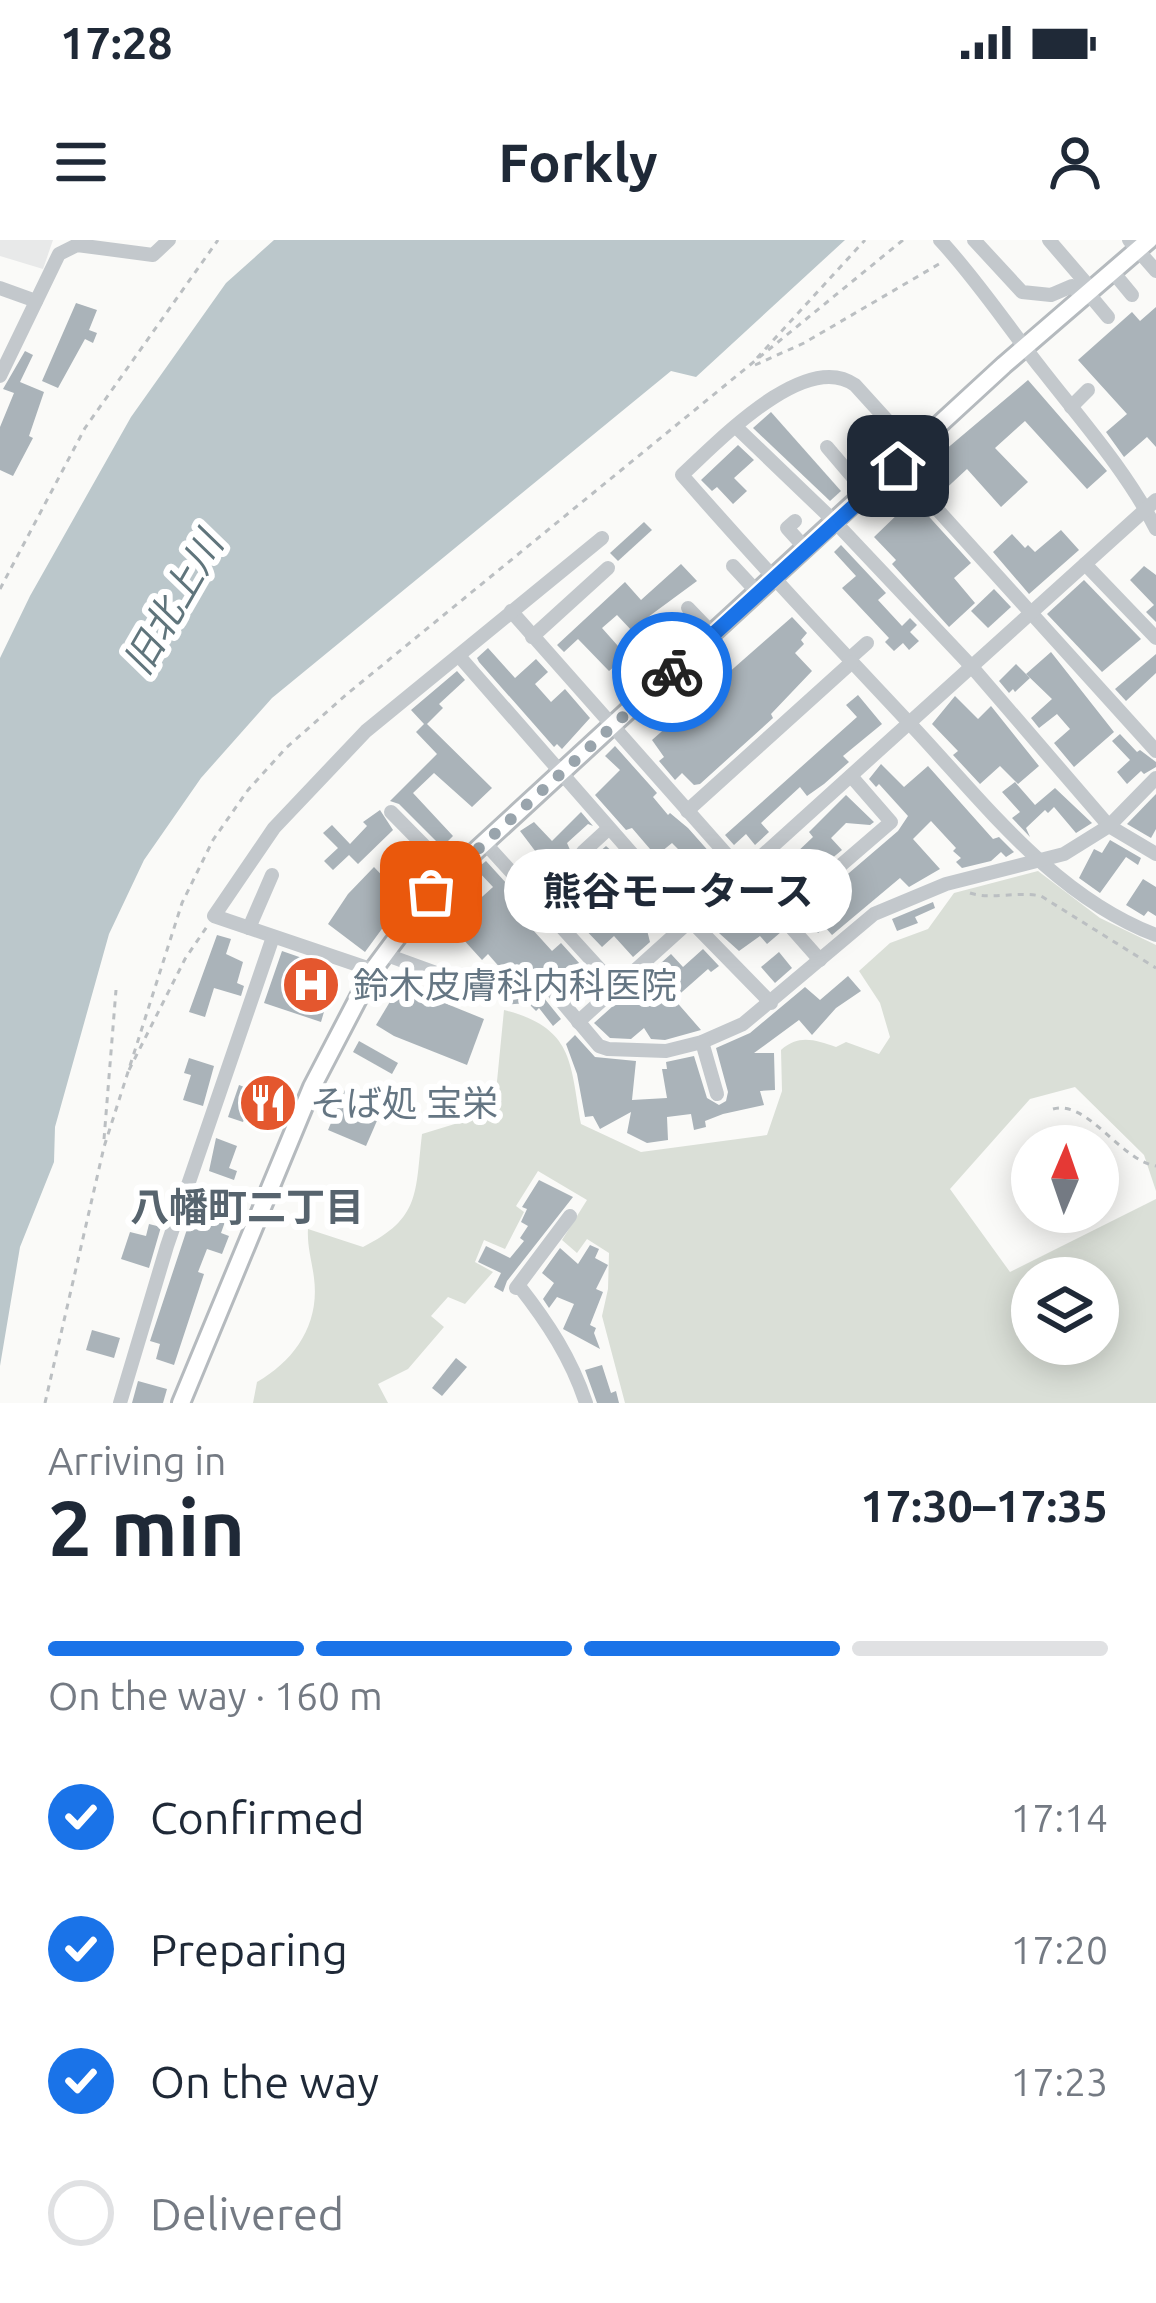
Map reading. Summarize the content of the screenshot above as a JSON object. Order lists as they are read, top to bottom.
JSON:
{
  "districts": ["八幡町二丁目"],
  "water": ["旧北上川"],
  "places": {
    "other": ["熊谷モータース"],
    "hospital": ["鈴木皮膚科内科医院"],
    "restaurant": ["そば処 宝栄"]
  },
  "north": "top",
  "page": {
    "status": "17:28",
    "header": "Forkly",
    "bubble": "熊谷モータース",
    "heading": ["2 min", "Arriving in", "17:30–17:35"],
    "bar": "On the way · 160 m",
    "list": [
      ["Confirmed", "17:14"],
      ["Preparing", "17:20"],
      ["On the way", "17:23"],
      "Delivered"
    ]
  }
}
